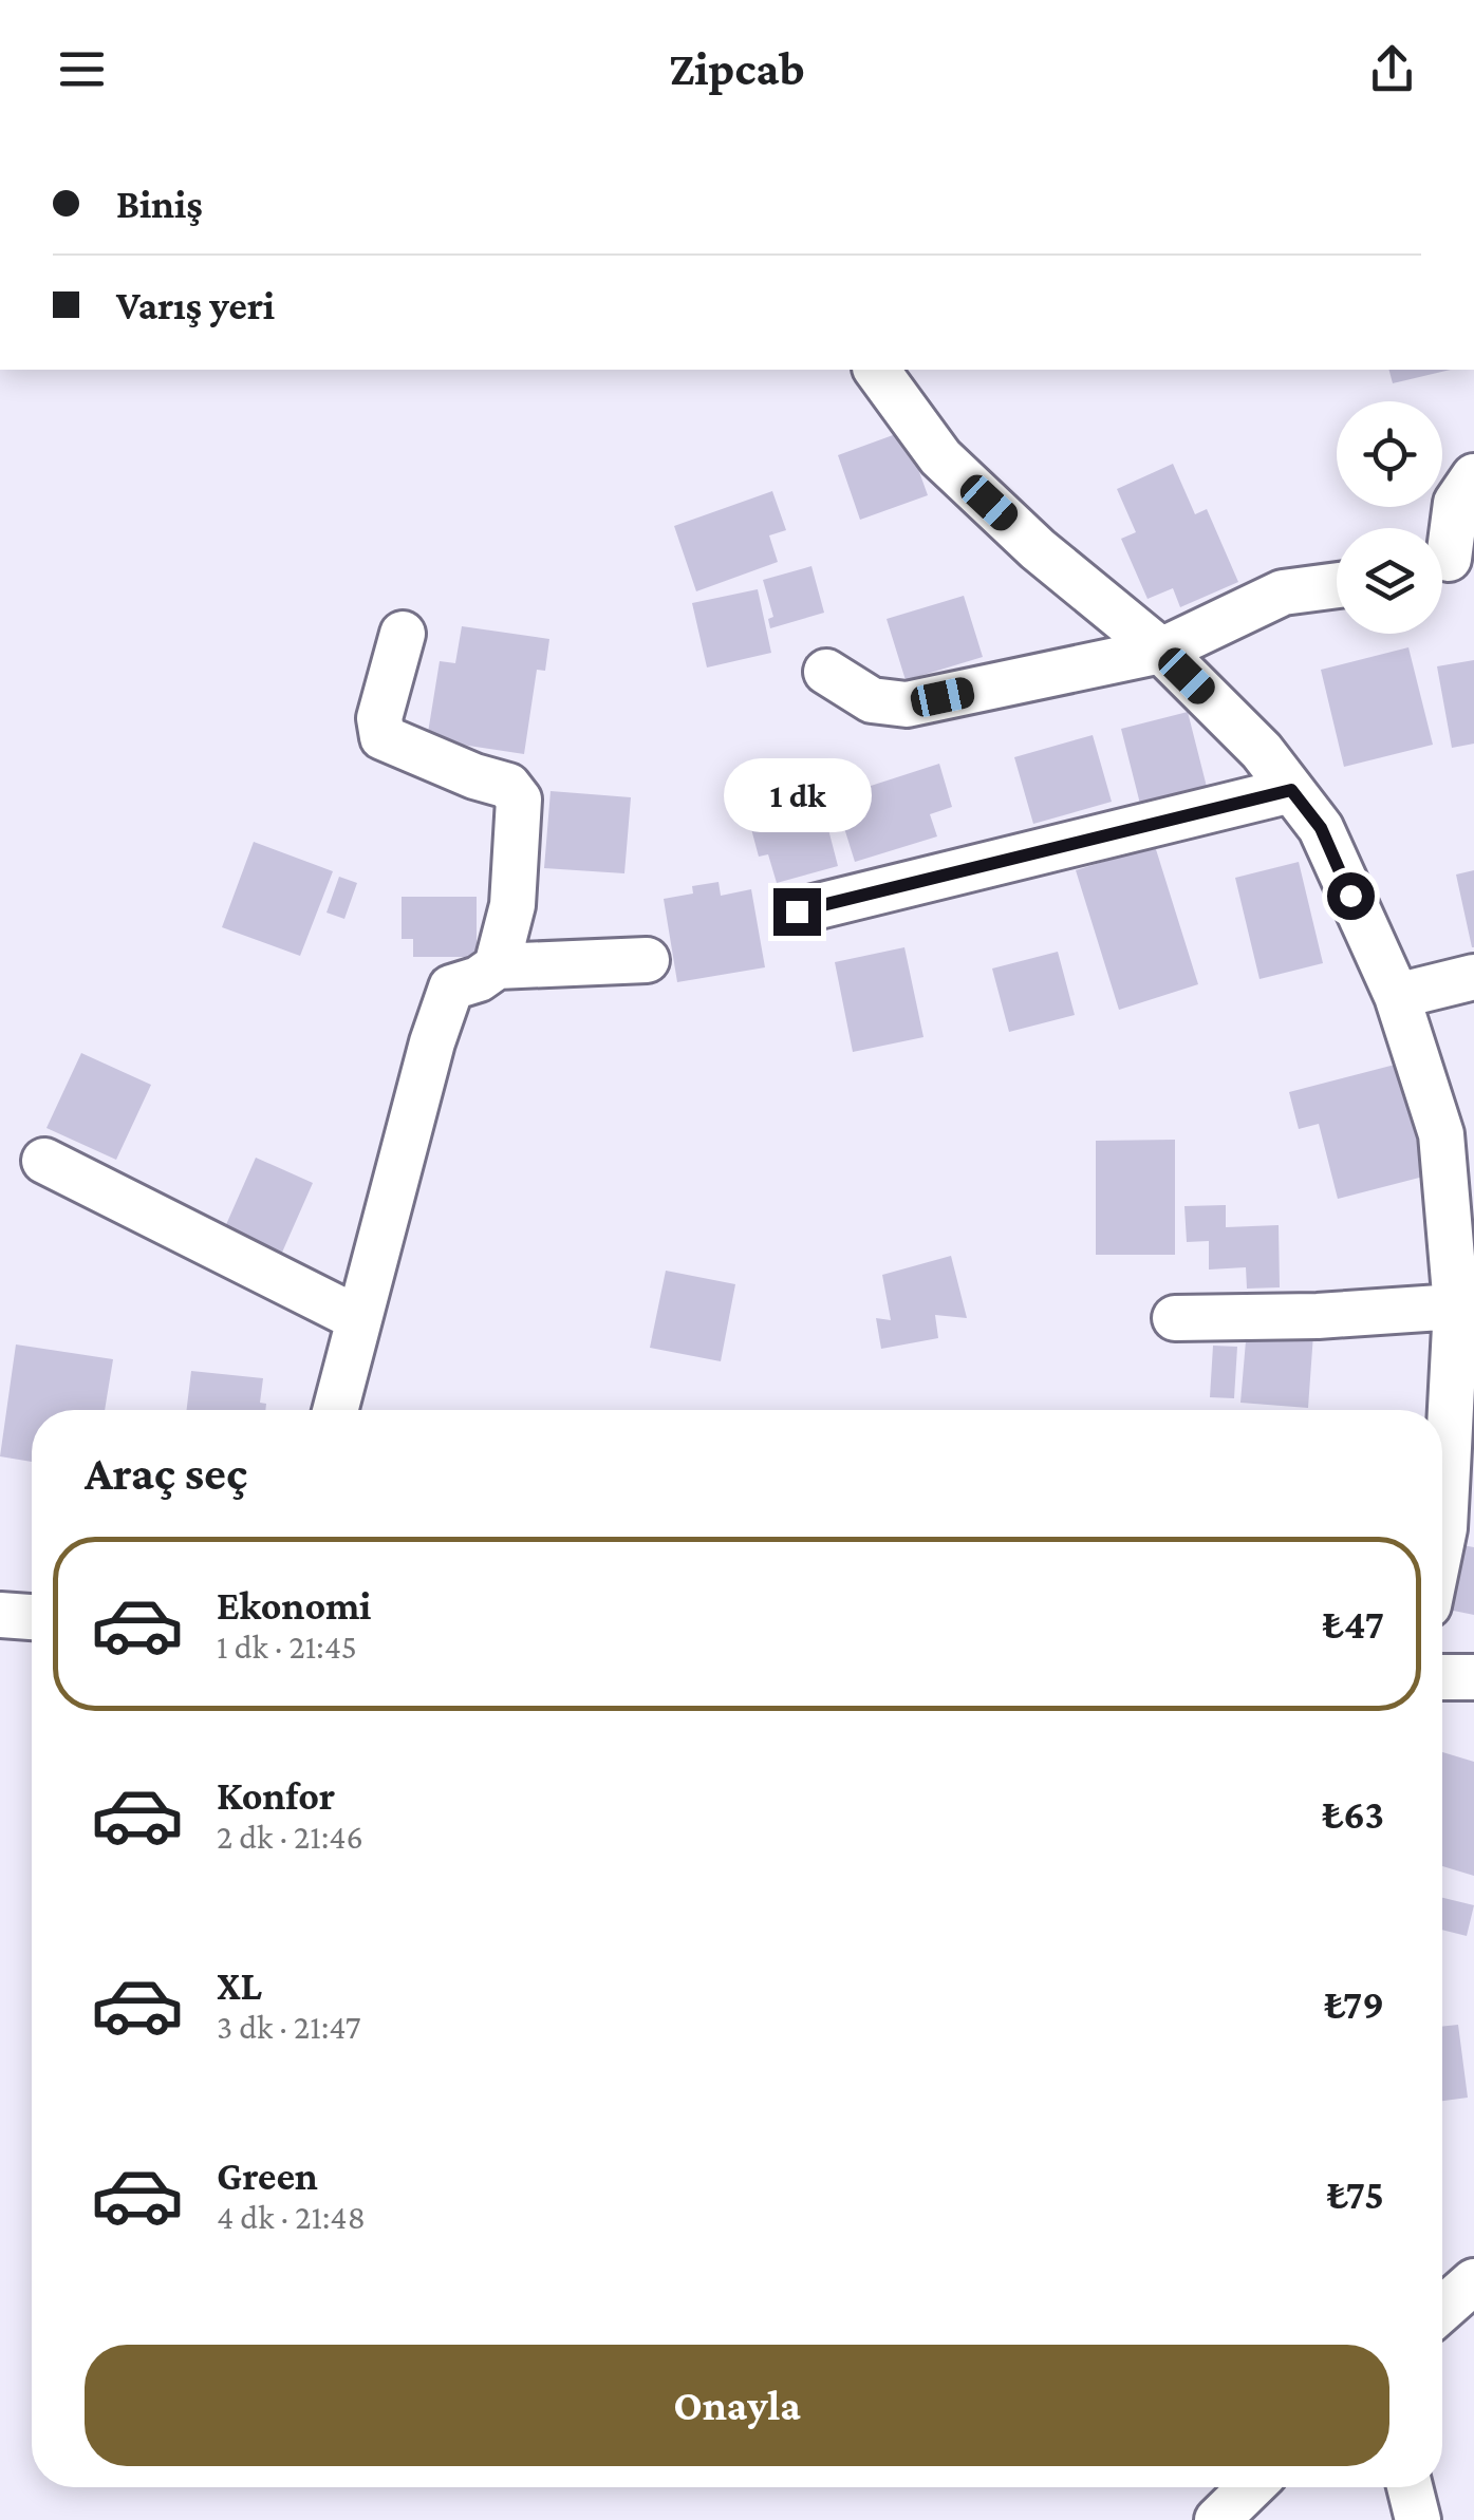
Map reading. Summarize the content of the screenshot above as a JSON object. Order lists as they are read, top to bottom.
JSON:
{
  "page": {
    "header": "Zipcab",
    "banner": ["Biniş", "Varış yeri"],
    "bubble": "1 dk",
    "heading": "Araç seç",
    "list": [
      {
        "name": "Ekonomi",
        "note": "1 dk · 21:45",
        "value": "₺47"
      },
      {
        "name": "Konfor",
        "note": "2 dk · 21:46",
        "value": "₺63"
      },
      {
        "name": "XL",
        "note": "3 dk · 21:47",
        "value": "₺79"
      },
      {
        "name": "Green",
        "note": "4 dk · 21:48",
        "value": "₺75"
      }
    ],
    "buttons": "Onayla"
  }
}
